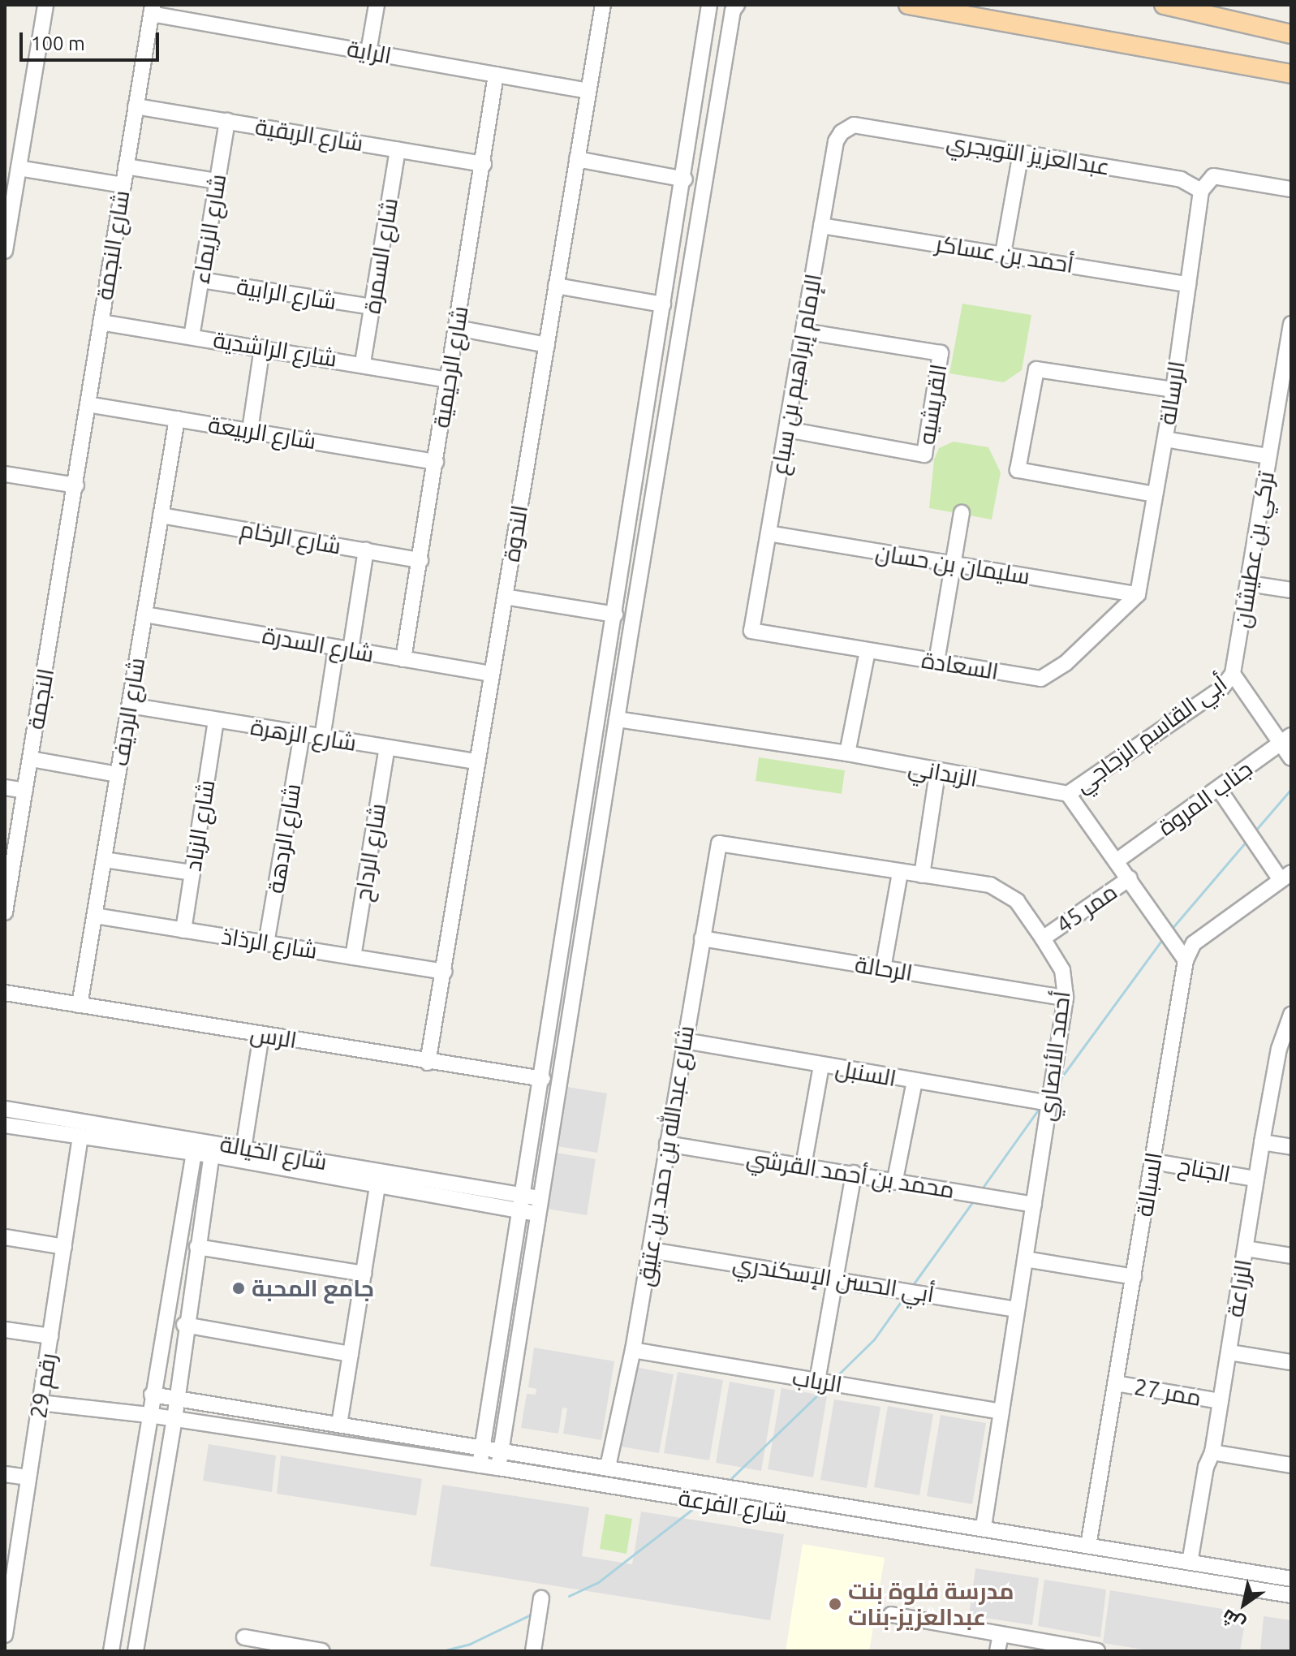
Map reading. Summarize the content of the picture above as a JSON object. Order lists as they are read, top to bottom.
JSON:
{
  "streets": {
    "street": [
      "الراية",
      "شارع الربقية",
      "عبدالعزيز التويجري",
      "شارع الزيماء",
      "شارع النجمة",
      "أحمد بن عساكر",
      "شارع السمرة",
      "شارع الرابية",
      "شارع الراشدية",
      "شارع الرحيمية",
      "الإمام إبراهيم بن سباع",
      "الرسالة",
      "القريشيه",
      "شارع الربيعة",
      "الندوة",
      "شارع الرخام",
      "تركي بن عطيشان",
      "سليمان بن حسان",
      "شارع السدرة",
      "السعادة",
      "النجمة",
      "شارع الرديف",
      "أبي القاسم الزجاجي",
      "شارع الزهرة",
      "الزبداني",
      "جناب المروة",
      "شارع الزباد",
      "شارع الردهة",
      "شارع الرداح",
      "ممر 45",
      "شارع الرذاذ",
      "الرحالة",
      "الرس",
      "أحمد الأنصاري",
      "السنبل",
      "شارع الخيالة",
      "شارع عبدالله بن حمد بن عتيق",
      "الجناح",
      "محمد بن أحمد القرشي",
      "السبالة",
      "أبي الحسن الإسكندري",
      "الزراعة",
      "الرباب",
      "رقم 29",
      "ممر 27",
      "شارع الفرعة"
    ]
  },
  "crossings": [
    ["الراية", "شارع النجمة"],
    ["الراية", "شارع الرحيمية"],
    ["الراية", "الندوة"],
    ["شارع الربقية", "شارع الزيماء"],
    ["شارع الربقية", "شارع النجمة"],
    ["شارع الربقية", "شارع السمرة"],
    ["شارع الربقية", "شارع الرحيمية"],
    ["عبدالعزيز التويجري", "الإمام إبراهيم بن سباع"],
    ["عبدالعزيز التويجري", "الرسالة"],
    ["شارع الزيماء", "شارع الرابية"],
    ["شارع الزيماء", "شارع الراشدية"],
    ["شارع النجمة", "شارع الراشدية"],
    ["شارع النجمة", "شارع الربيعة"],
    ["شارع النجمة", "النجمة"],
    ["أحمد بن عساكر", "الإمام إبراهيم بن سباع"],
    ["أحمد بن عساكر", "الرسالة"],
    ["شارع السمرة", "شارع الرابية"],
    ["شارع السمرة", "شارع الراشدية"],
    ["شارع الراشدية", "شارع الرحيمية"],
    ["شارع الرحيمية", "شارع الربيعة"],
    ["شارع الرحيمية", "شارع الرخام"],
    ["شارع الرحيمية", "شارع السدرة"],
    ["الإمام إبراهيم بن سباع", "القريشيه"],
    ["الإمام إبراهيم بن سباع", "سليمان بن حسان"],
    ["الإمام إبراهيم بن سباع", "السعادة"],
    ["الرسالة", "سليمان بن حسان"],
    ["الرسالة", "السعادة"],
    ["شارع الربيعة", "شارع الرديف"],
    ["الندوة", "شارع السدرة"],
    ["الندوة", "شارع الزهرة"],
    ["الندوة", "شارع الرذاذ"],
    ["الندوة", "الرس"],
    ["شارع الرخام", "شارع الرديف"],
    ["تركي بن عطيشان", "أبي القاسم الزجاجي"],
    ["سليمان بن حسان", "السعادة"],
    ["شارع السدرة", "شارع الرديف"],
    ["شارع الرديف", "شارع الزهرة"],
    ["شارع الرديف", "شارع الرذاذ"],
    ["شارع الرديف", "الرس"],
    ["أبي القاسم الزجاجي", "الزبداني"],
    ["شارع الزهرة", "شارع الزباد"],
    ["شارع الزهرة", "شارع الردهة"],
    ["شارع الزهرة", "شارع الرداح"],
    ["شارع الزباد", "شارع الرذاذ"],
    ["شارع الردهة", "شارع الرذاذ"],
    ["شارع الرداح", "شارع الرذاذ"],
    ["ممر 45", "أحمد الأنصاري"],
    ["الرحالة", "أحمد الأنصاري"],
    ["الرحالة", "شارع عبدالله بن حمد بن عتيق"],
    ["أحمد الأنصاري", "السنبل"],
    ["أحمد الأنصاري", "شارع عبدالله بن حمد بن عتيق"],
    ["أحمد الأنصاري", "محمد بن أحمد القرشي"],
    ["أحمد الأنصاري", "أبي الحسن الإسكندري"],
    ["أحمد الأنصاري", "الرباب"],
    ["أحمد الأنصاري", "شارع الفرعة"],
    ["السنبل", "شارع عبدالله بن حمد بن عتيق"],
    ["شارع الخيالة", "رقم 29"],
    ["شارع عبدالله بن حمد بن عتيق", "محمد بن أحمد القرشي"],
    ["شارع عبدالله بن حمد بن عتيق", "أبي الحسن الإسكندري"],
    ["شارع عبدالله بن حمد بن عتيق", "الرباب"],
    ["شارع عبدالله بن حمد بن عتيق", "شارع الفرعة"],
    ["الجناح", "السبالة"],
    ["الجناح", "الزراعة"],
    ["السبالة", "ممر 27"],
    ["السبالة", "شارع الفرعة"],
    ["الزراعة", "ممر 27"],
    ["الزراعة", "شارع الفرعة"],
    ["رقم 29", "شارع الفرعة"]
  ],
  "places": ["جامع المحبة", "مدرسة فلوة بنت عبدالعزيز-بنات"],
  "scale_bar": "100 m",
  "north": "bottom left"
}
